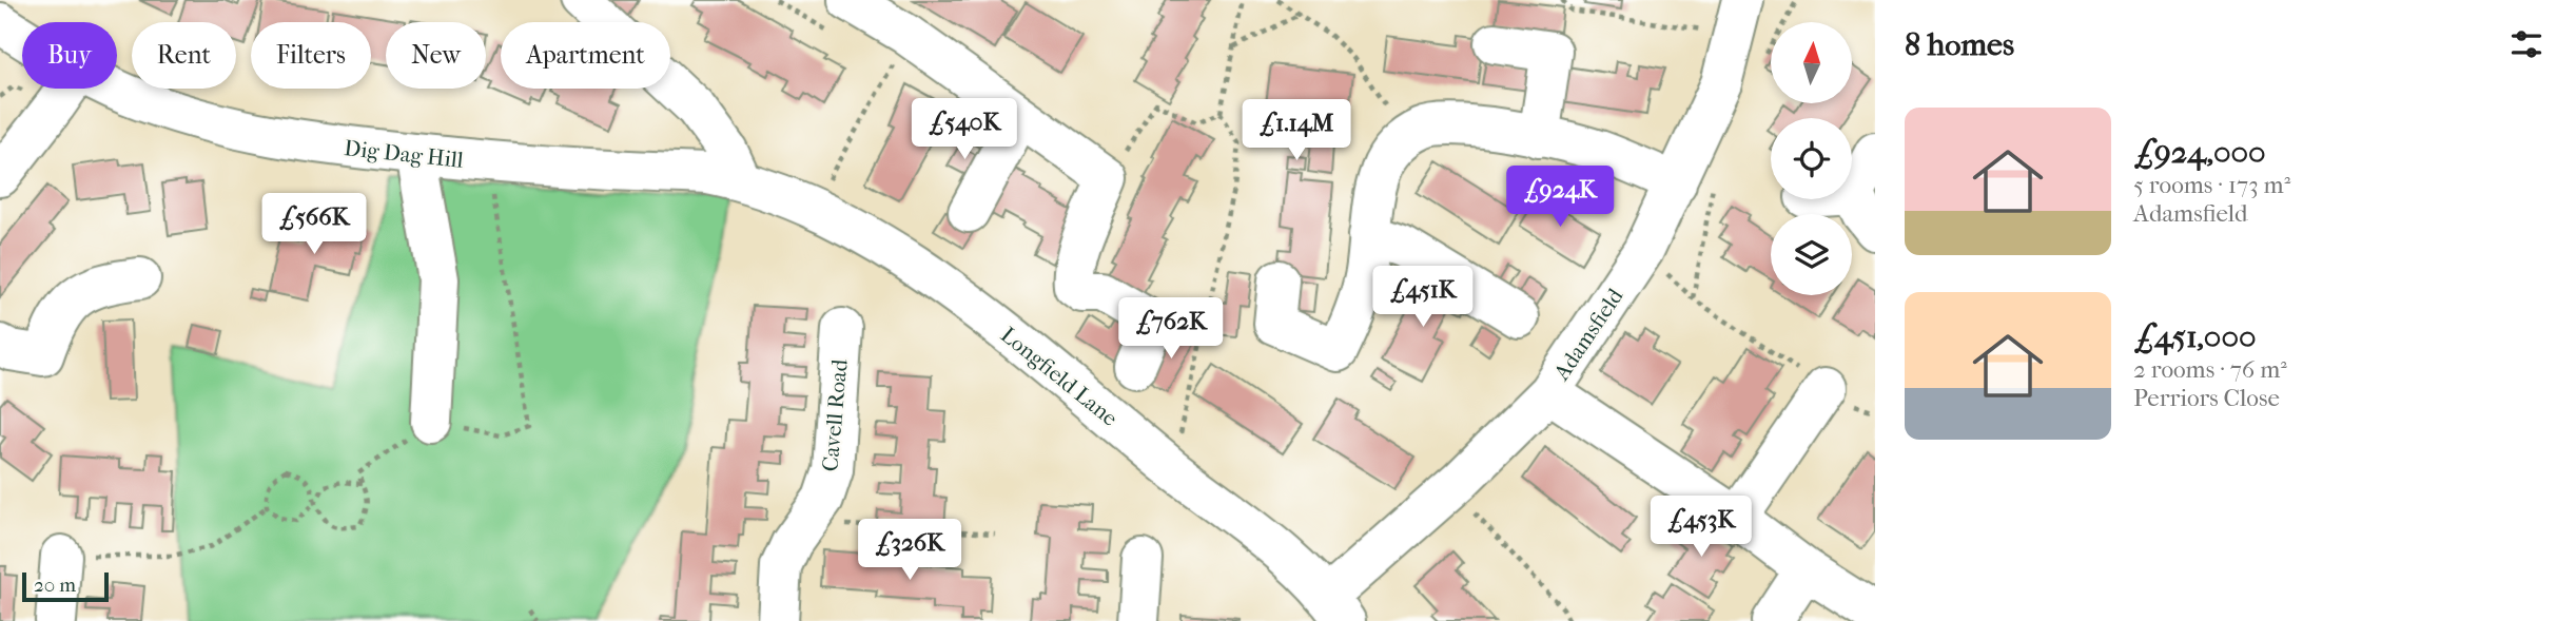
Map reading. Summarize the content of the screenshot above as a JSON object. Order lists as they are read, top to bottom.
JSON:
{
  "streets": {
    "street": [
      "Dig Dag Hill",
      "Adamsfield",
      "Longfield Lane",
      "Cavell Road"
    ]
  },
  "crossings": [
    ["Dig Dag Hill", "Longfield Lane"],
    ["Adamsfield", "Longfield Lane"]
  ],
  "scale_bar": "20 m",
  "north": "top",
  "page": {
    "heading": "8 homes",
    "chip": [
      "Buy",
      "Rent",
      "Filters",
      "New",
      "Apartment"
    ],
    "list": [
      {
        "name": "£924,000",
        "note": "5 rooms · 173 m² · Adamsfield"
      },
      {
        "name": "£451,000",
        "note": "2 rooms · 76 m² · Perriors Close"
      }
    ],
    "price": [
      "£540K",
      "£1.14M",
      "£924K",
      "£566K",
      "£451K",
      "£762K",
      "£453K",
      "£326K"
    ],
    "scale": "20 m"
  }
}
